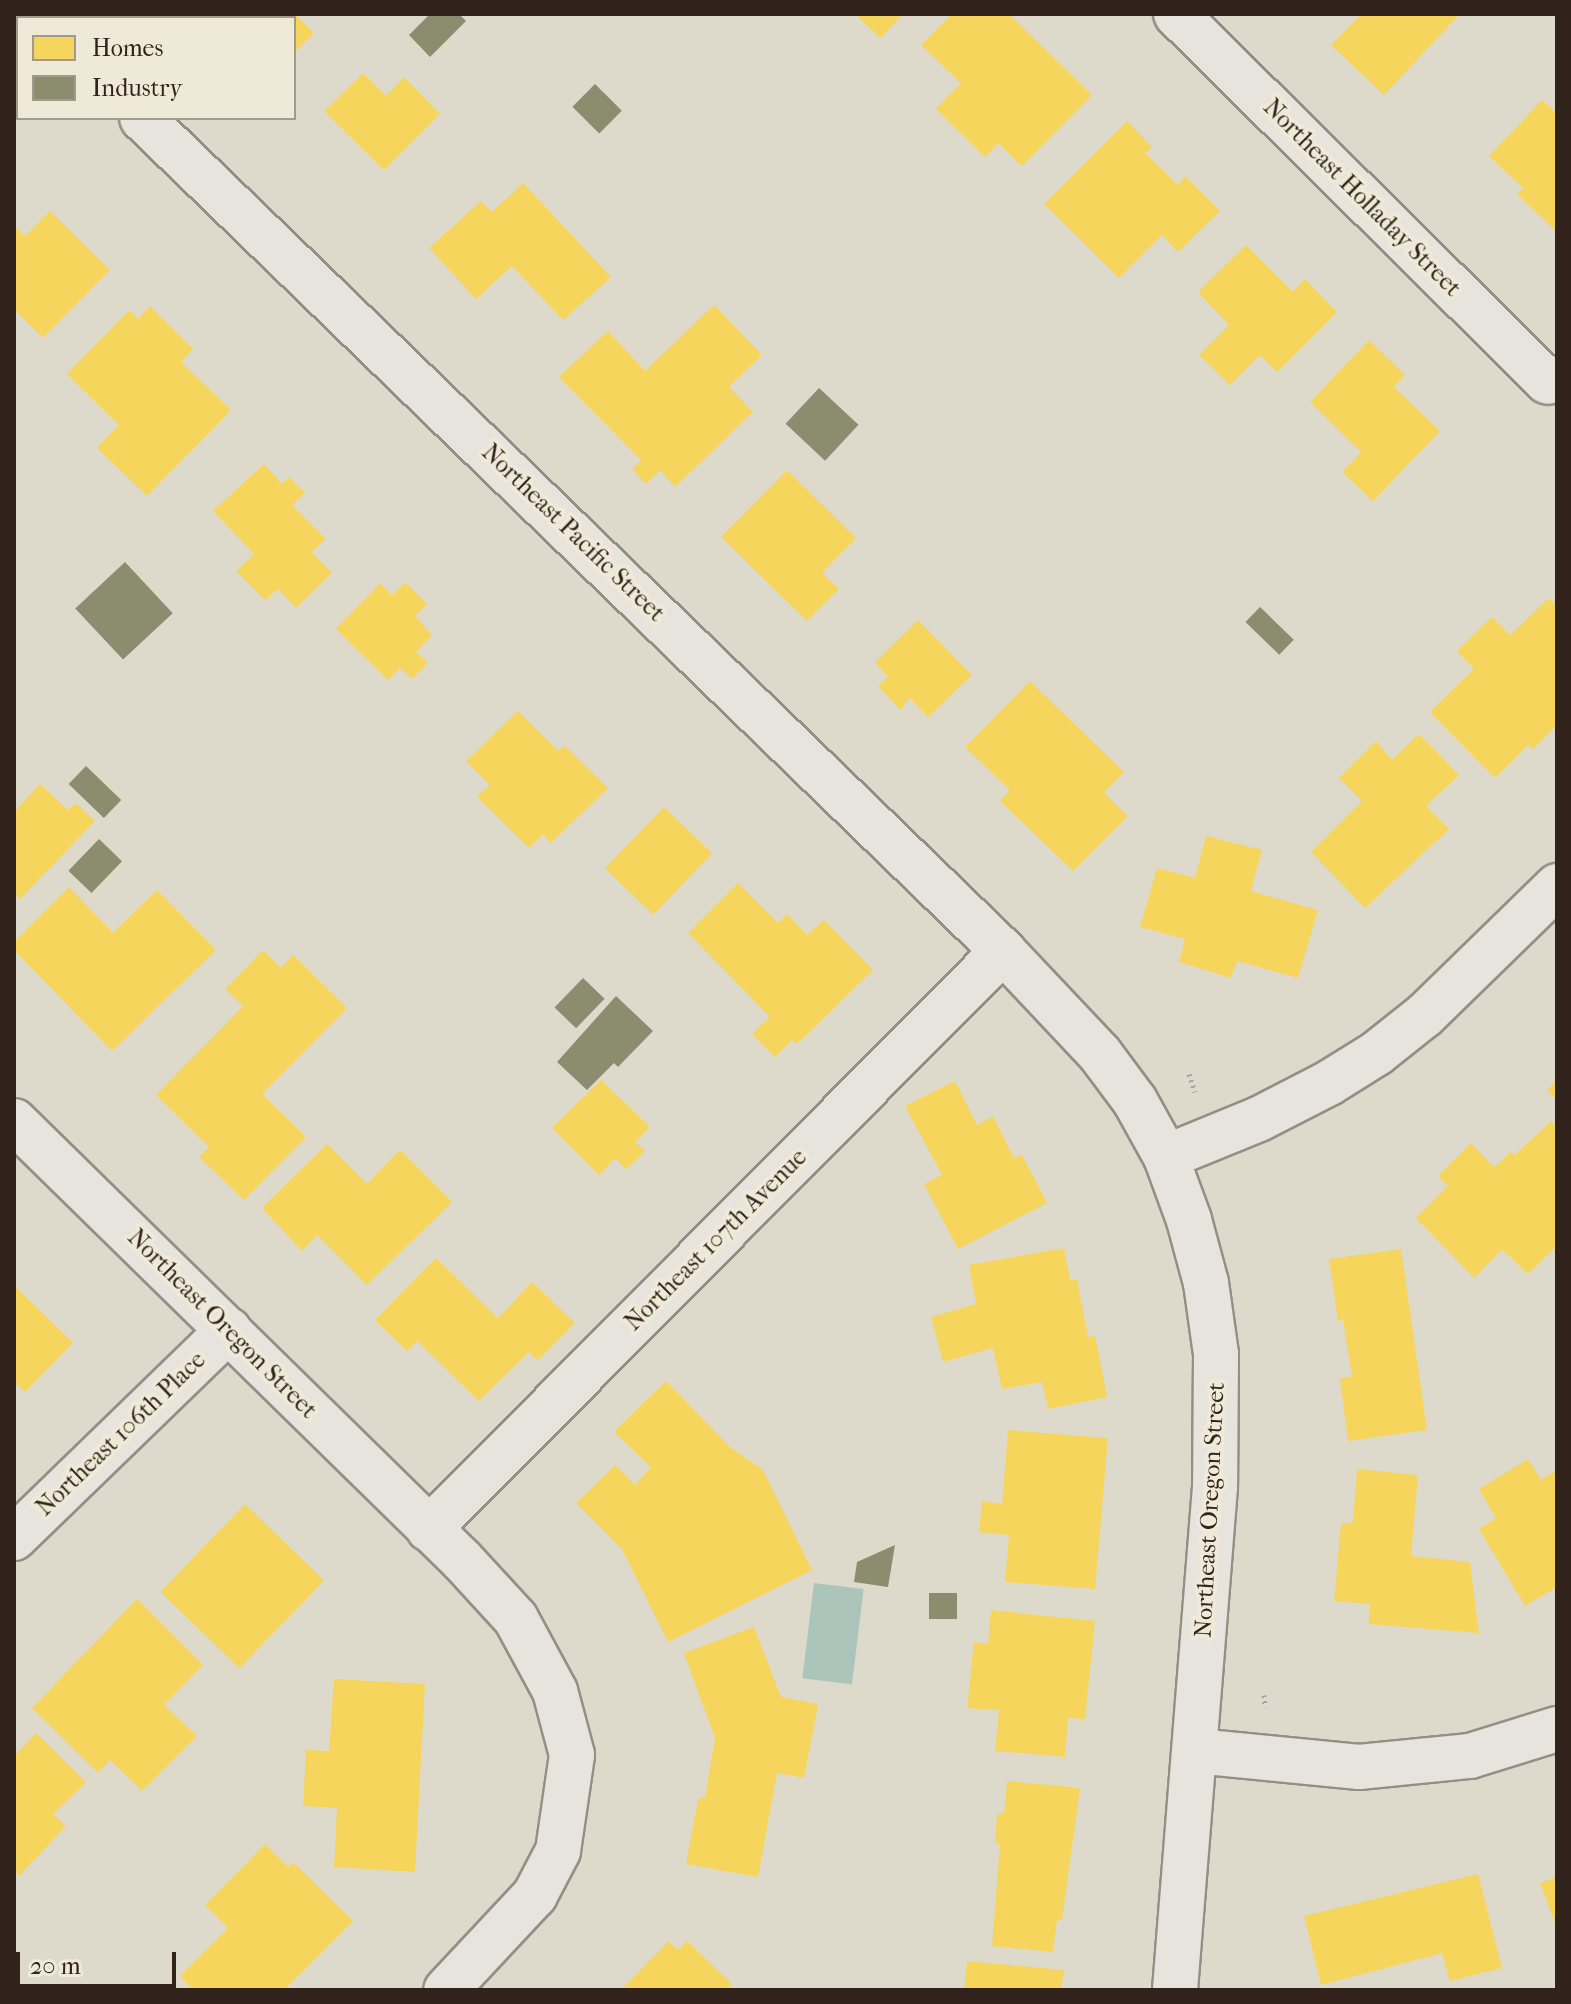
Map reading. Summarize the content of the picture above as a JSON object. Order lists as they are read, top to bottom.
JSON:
{
  "streets": {
    "street": [
      "Northeast Holladay Street",
      "Northeast Pacific Street",
      "Northeast 107th Avenue",
      "Northeast Oregon Street",
      "Northeast 106th Place"
    ]
  },
  "crossings": [
    ["Northeast Pacific Street", "Northeast 107th Avenue"],
    ["Northeast Pacific Street", "Northeast Oregon Street"],
    ["Northeast 107th Avenue", "Northeast Oregon Street"],
    ["Northeast Oregon Street", "Northeast 106th Place"]
  ],
  "legend": ["Homes", "Industry"],
  "scale_bar": "20 m"
}
